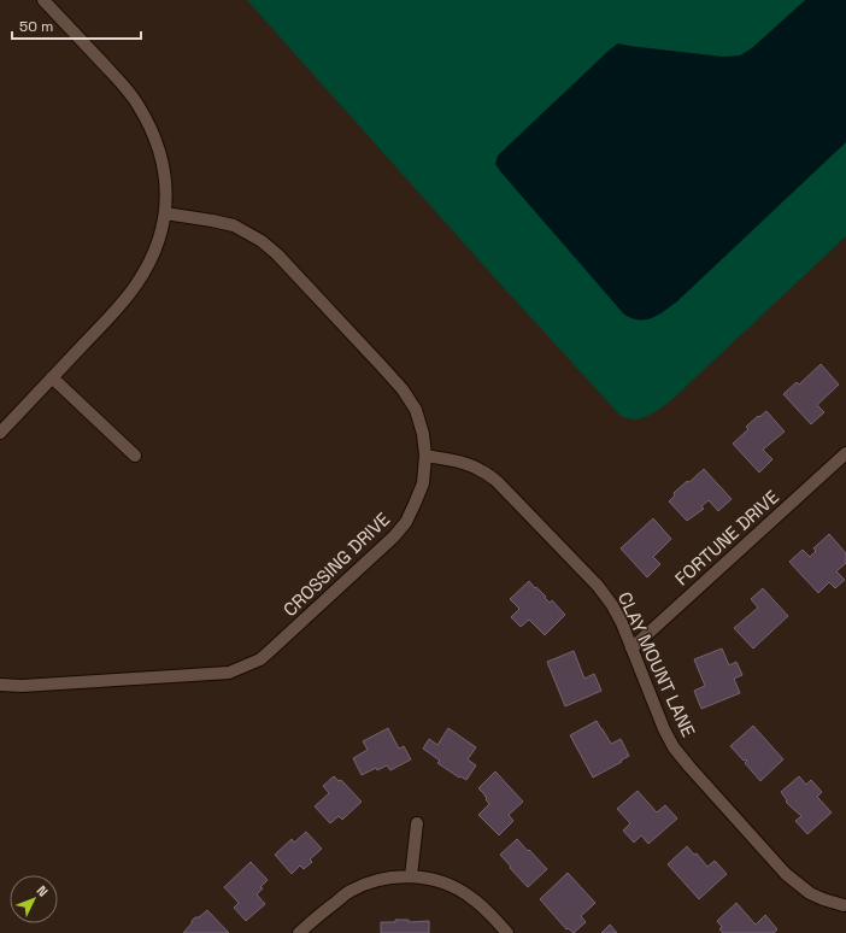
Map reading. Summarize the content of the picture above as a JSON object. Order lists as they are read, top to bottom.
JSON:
{
  "streets": {
    "street": ["FORTUNE DRIVE", "CROSSING DRIVE", "CLAY MOUNT LANE"]
  },
  "crossings": [
    ["FORTUNE DRIVE", "CLAY MOUNT LANE"],
    ["CROSSING DRIVE", "CLAY MOUNT LANE"]
  ],
  "scale_bar": "50 m",
  "north": "top right"
}
